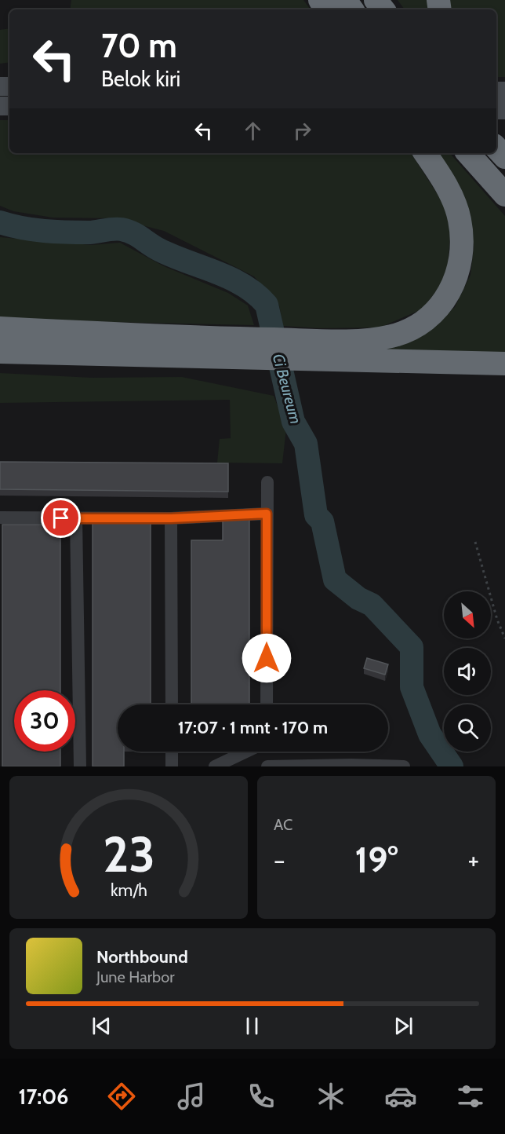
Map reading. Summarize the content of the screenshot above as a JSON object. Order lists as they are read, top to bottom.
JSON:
{
  "water": ["Ci Beureum"],
  "north": "bottom right",
  "page": {
    "turn": ["70 m", "Belok kiri"],
    "limit": "30",
    "trip": "17:07 · 1 mnt · 170 m",
    "tile": "AC",
    "heat": ["−", "19°", "+"],
    "song": ["Northbound", "June Harbor"],
    "tabs": "17:06",
    "gauge": ["23", "km/h"]
  }
}
